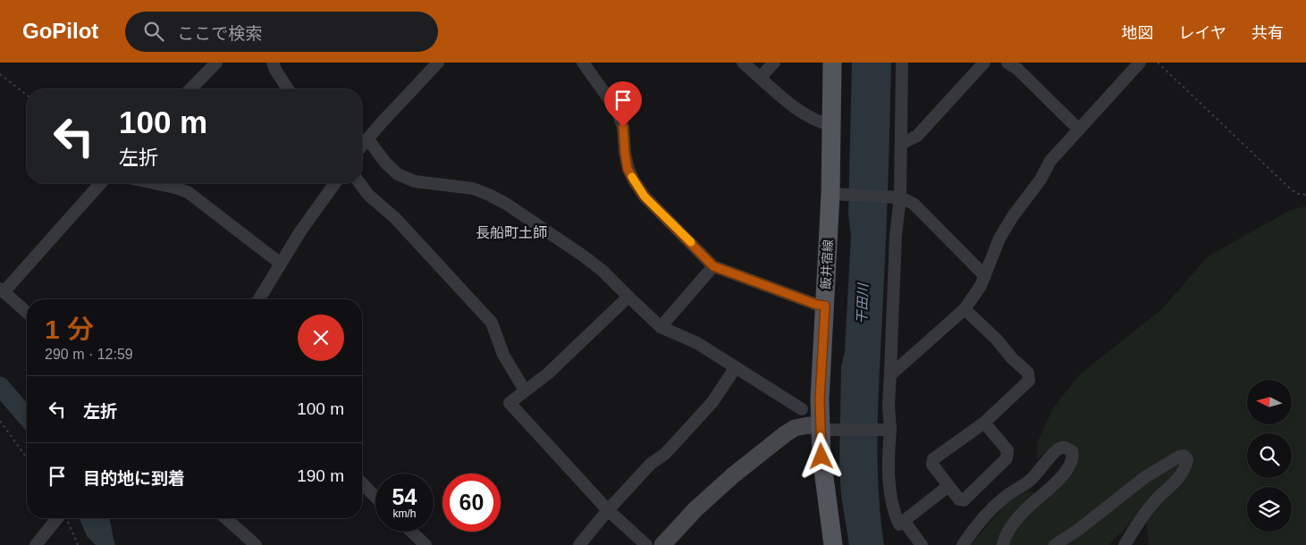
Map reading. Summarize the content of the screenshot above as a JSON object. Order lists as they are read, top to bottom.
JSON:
{
  "streets": {
    "main road": ["飯井宿線"]
  },
  "districts": ["長船町土師"],
  "water": ["干田川"],
  "north": "left",
  "page": {
    "header": "GoPilot",
    "search": "ここで検索",
    "nav": ["地図", "レイヤ", "共有"],
    "turn": ["100 m", "左折"],
    "heading": ["1 分", "290 m · 12:59"],
    "list": [
      {
        "name": "左折",
        "value": "100 m"
      },
      {
        "name": "目的地に到着",
        "value": "190 m"
      }
    ],
    "speed": "54 km/h",
    "limit": "60"
  }
}
